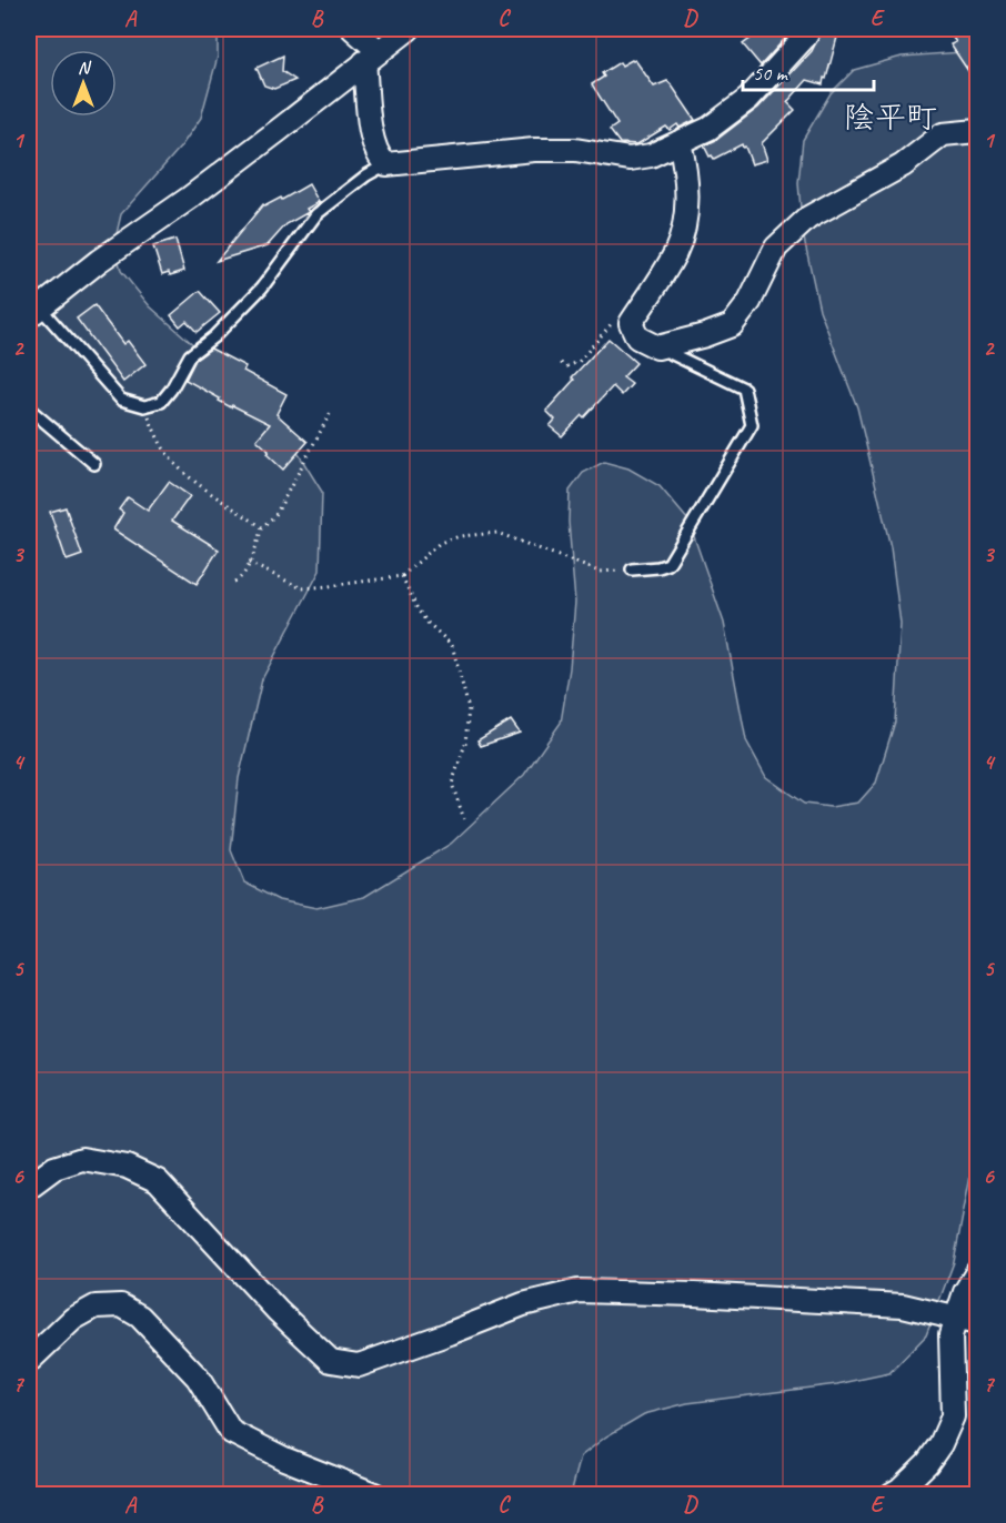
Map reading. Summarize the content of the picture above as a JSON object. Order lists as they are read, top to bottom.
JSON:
{
  "districts": ["陰平町"],
  "scale_bar": "50 m",
  "north": "top",
  "grid": {
    "columns": [
      "A",
      "B",
      "C",
      "D",
      "E"
    ],
    "rows": [
      "1",
      "2",
      "3",
      "4",
      "5",
      "6",
      "7"
    ]
  }
}
